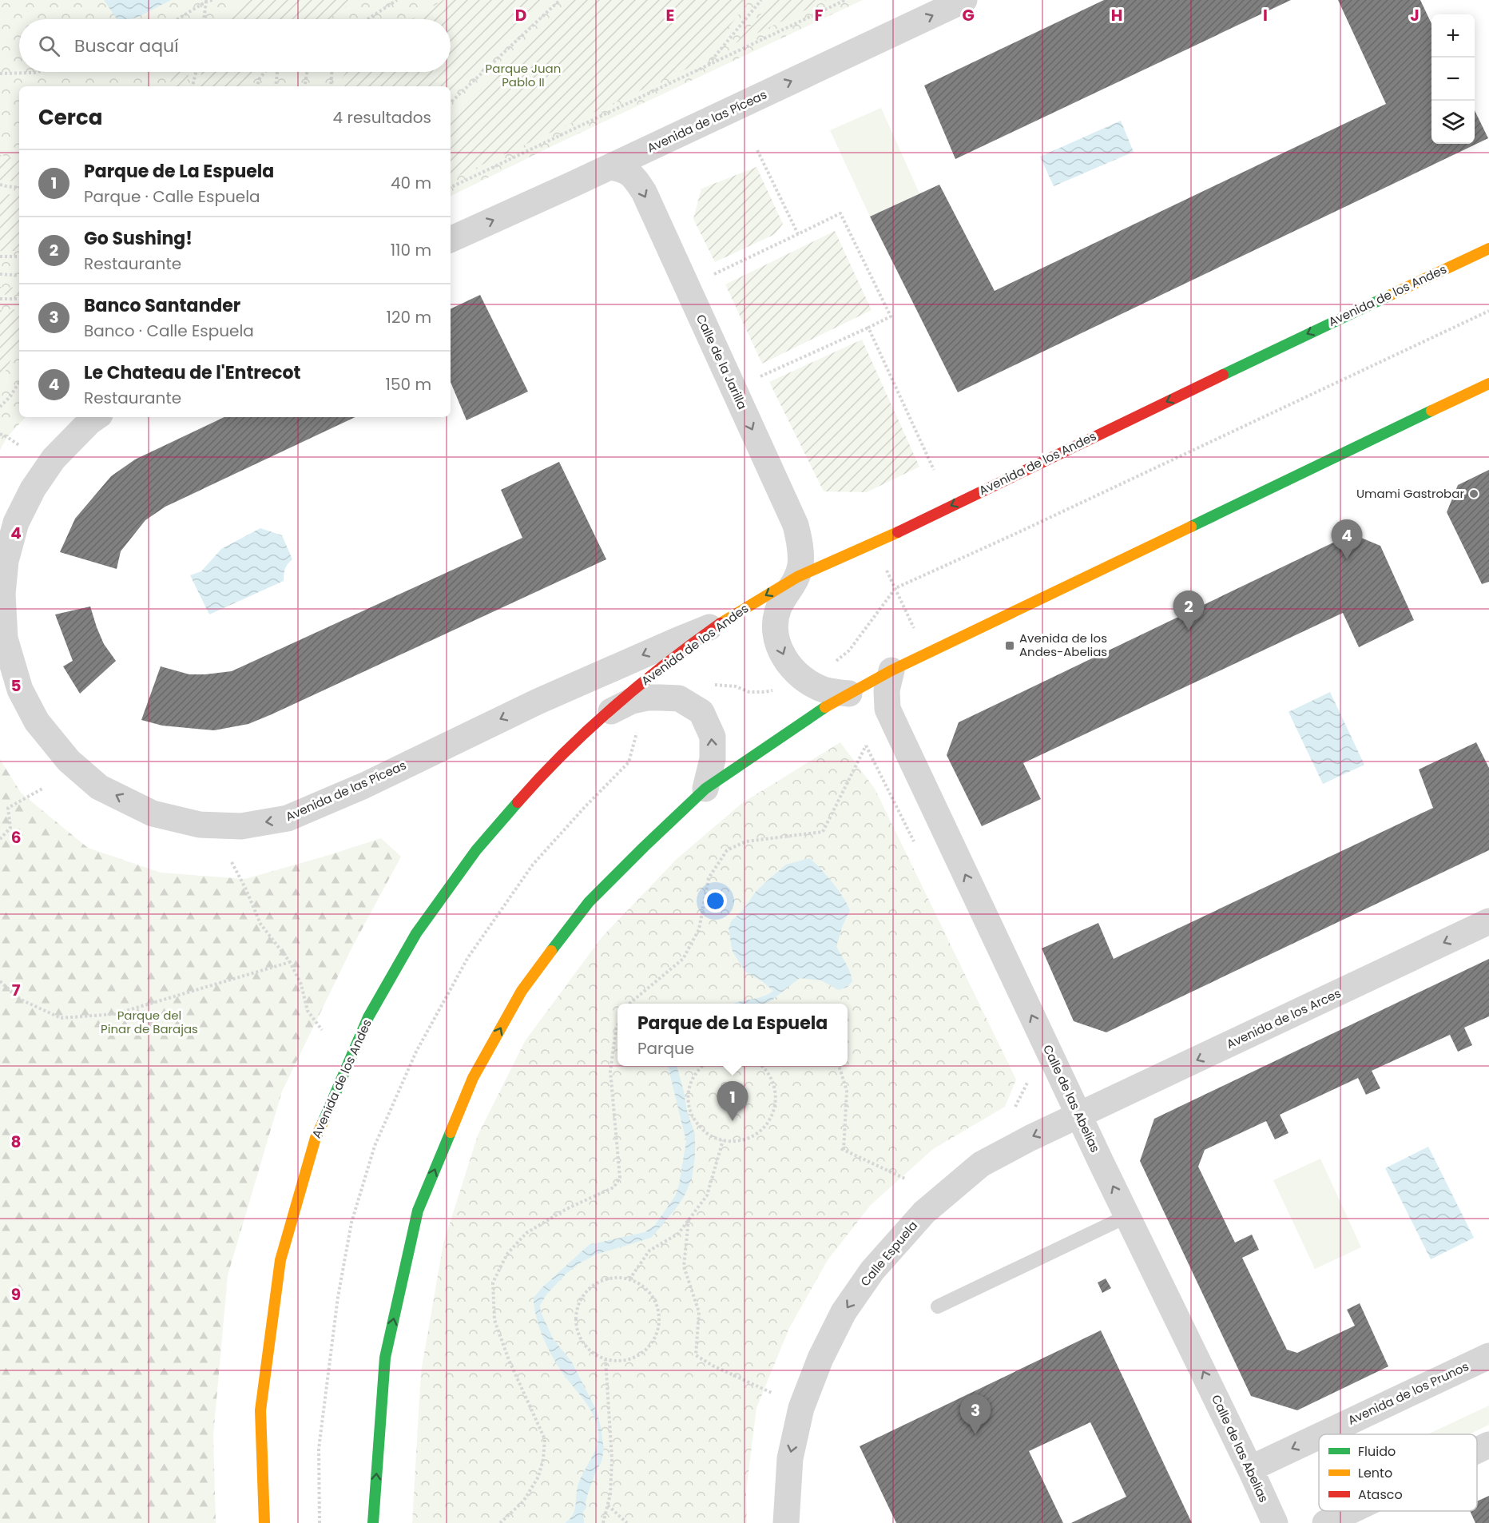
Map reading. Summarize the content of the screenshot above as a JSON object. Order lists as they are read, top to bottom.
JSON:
{
  "streets": {
    "main road": ["Avenida de los Andes"],
    "street": [
      "Avenida de las Píceas",
      "Calle de la Jarilla",
      "Avenida de los Arces",
      "Calle de las Abelias",
      "Calle Espuela",
      "Avenida de los Prunos"
    ]
  },
  "crossings": [
    ["Avenida de las Píceas", "Avenida de los Andes"],
    ["Avenida de las Píceas", "Calle de la Jarilla"],
    ["Avenida de los Andes", "Calle de la Jarilla"],
    ["Avenida de los Arces", "Calle de las Abelias"],
    ["Avenida de los Arces", "Calle Espuela"],
    ["Calle de las Abelias", "Calle Espuela"],
    ["Calle de las Abelias", "Avenida de los Prunos"]
  ],
  "one_way": [
    "Calle de la Jarilla",
    "Avenida de los Arces",
    "Calle de las Abelias",
    "Calle Espuela",
    "Avenida de los Prunos"
  ],
  "parks": ["Parque Juan Pablo II", "Parque del Pinar de Barajas"],
  "places": {
    "other": ["Umami Gastrobar"],
    "transit": ["Avenida de los Andes-Abelias"]
  },
  "legend": ["Fluido", "Lento", "Atasco"],
  "page": {
    "map_buttons": ["+", "−"],
    "search": "Buscar aquí",
    "heading": ["Cerca", "4 resultados"],
    "list": [
      {
        "mark": "1",
        "name": "Parque de La Espuela",
        "note": "Parque · Calle Espuela",
        "value": "40 m"
      },
      {
        "mark": "2",
        "name": "Go Sushing!",
        "note": "Restaurante",
        "value": "110 m"
      },
      {
        "mark": "3",
        "name": "Banco Santander",
        "note": "Banco · Calle Espuela",
        "value": "120 m"
      },
      {
        "mark": "4",
        "name": "Le Chateau de l'Entrecot",
        "note": "Restaurante",
        "value": "150 m"
      }
    ],
    "pins": [
      "4",
      "2",
      "1",
      "3"
    ],
    "popup": ["Parque de La Espuela", "Parque"]
  },
  "grid": {
    "columns": [
      "D",
      "E",
      "F",
      "G",
      "H",
      "I",
      "J"
    ],
    "rows": [
      "4",
      "5",
      "6",
      "7",
      "8",
      "9"
    ]
  }
}
